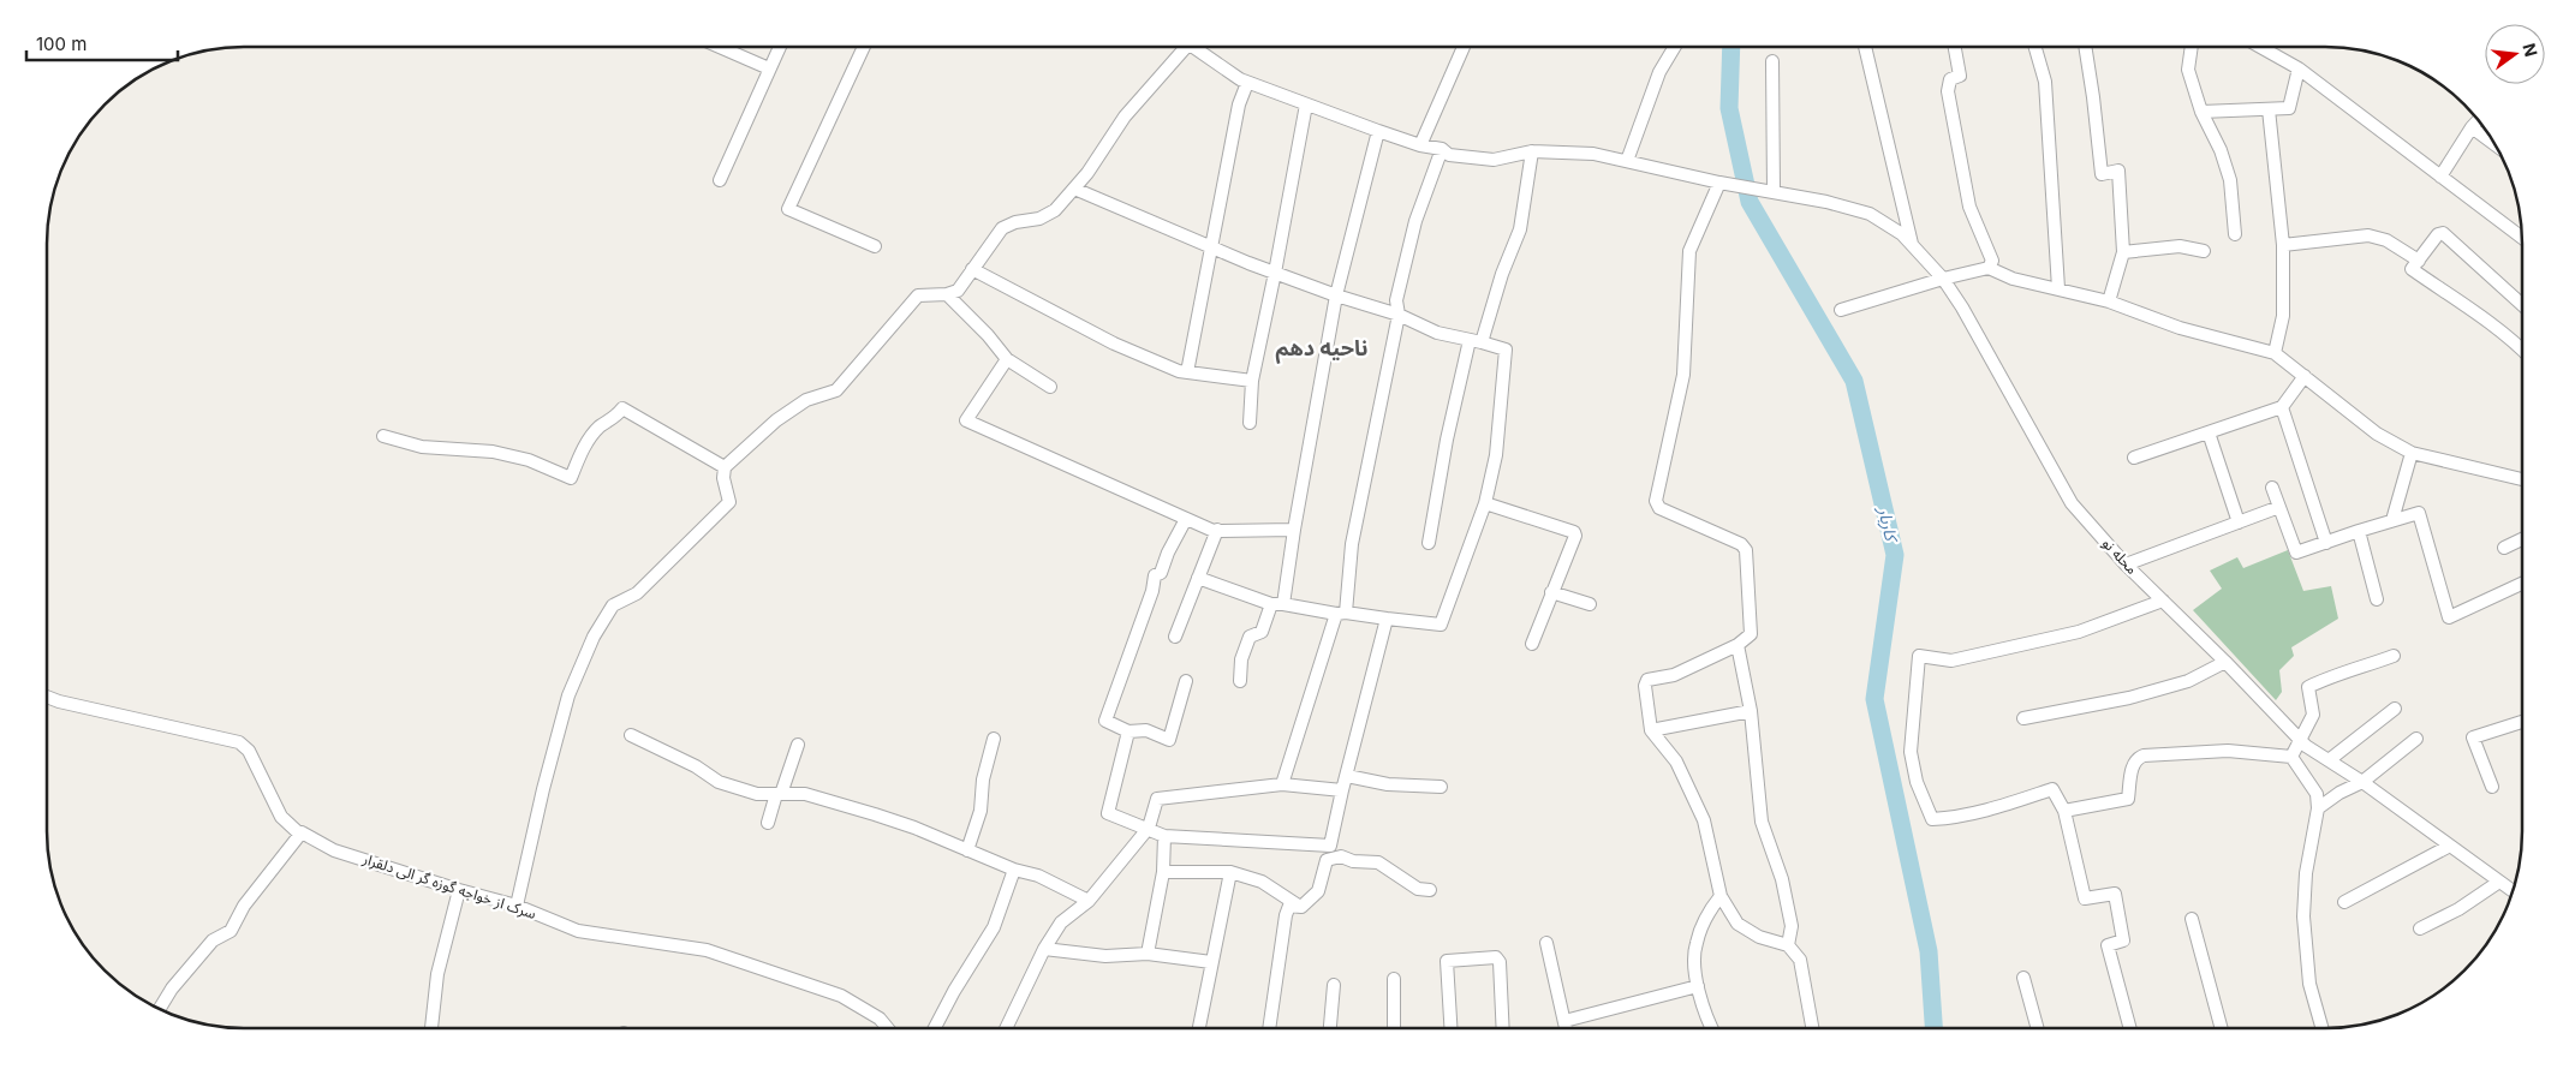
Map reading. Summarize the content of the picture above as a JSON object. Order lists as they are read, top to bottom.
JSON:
{
  "streets": {
    "street": ["محله نو", "سرک از خواجه گوزه گر الی دلقرار"]
  },
  "districts": ["ناحیه دهم"],
  "water": ["کاربار"],
  "scale_bar": "100 m",
  "north": "right"
}
